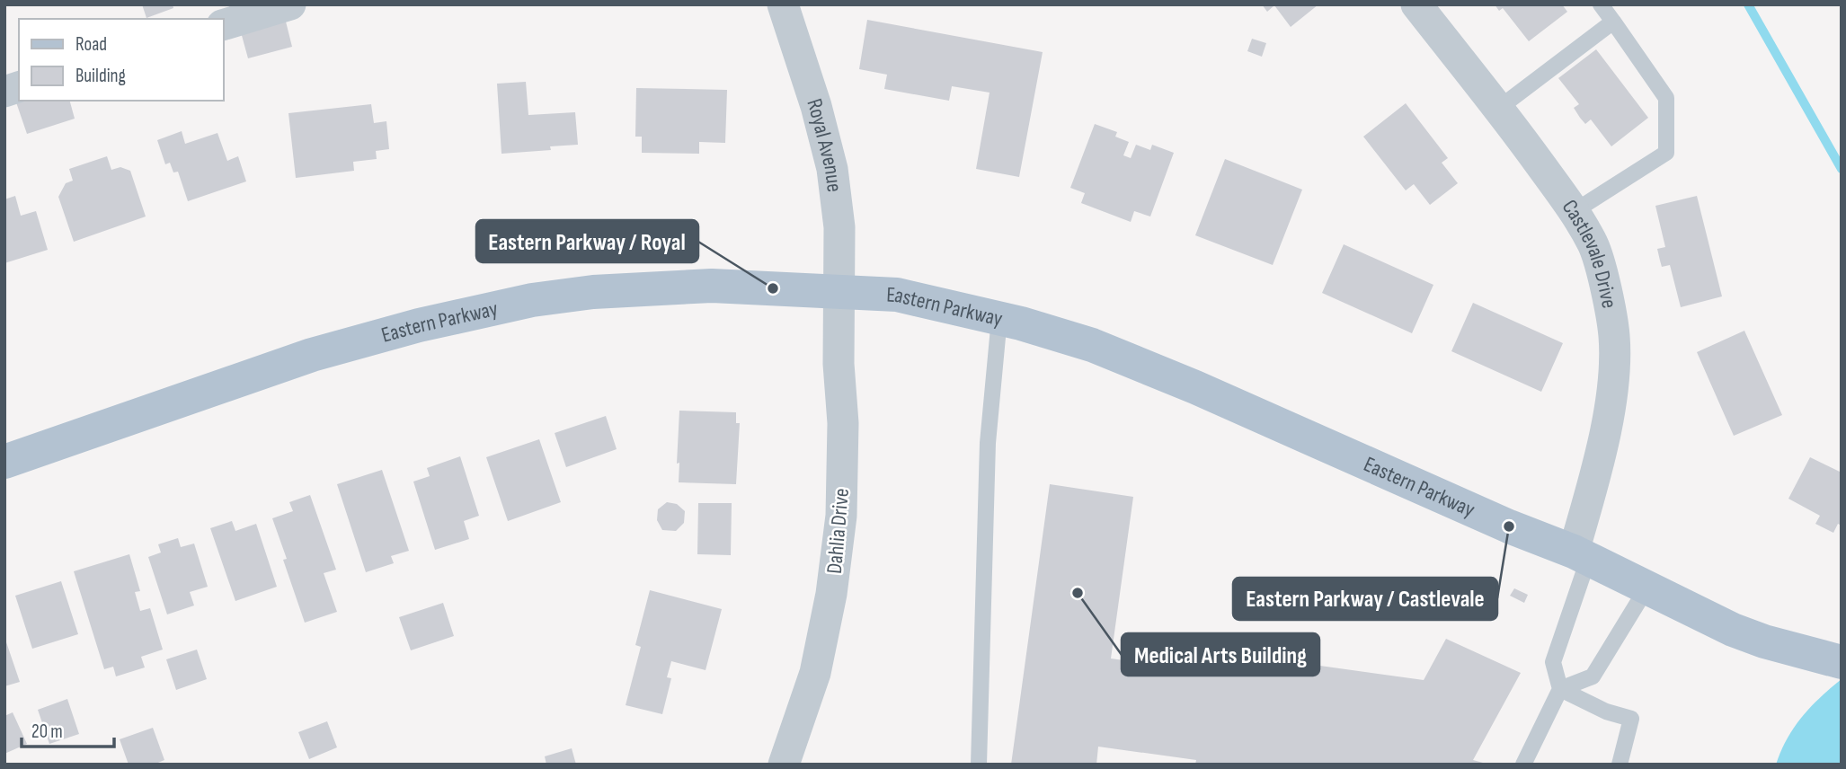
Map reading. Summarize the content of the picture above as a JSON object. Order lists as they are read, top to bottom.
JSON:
{
  "streets": {
    "main road": ["Eastern Parkway"],
    "street": ["Royal Avenue", "Castlevale Drive", "Dahlia Drive"]
  },
  "crossings": [
    ["Royal Avenue", "Eastern Parkway"],
    ["Royal Avenue", "Dahlia Drive"],
    ["Castlevale Drive", "Eastern Parkway"],
    ["Eastern Parkway", "Dahlia Drive"]
  ],
  "places": ["Eastern Parkway / Royal", "Eastern Parkway / Castlevale", "Medical Arts Building"],
  "legend": ["Road", "Building"],
  "scale_bar": "20 m"
}
